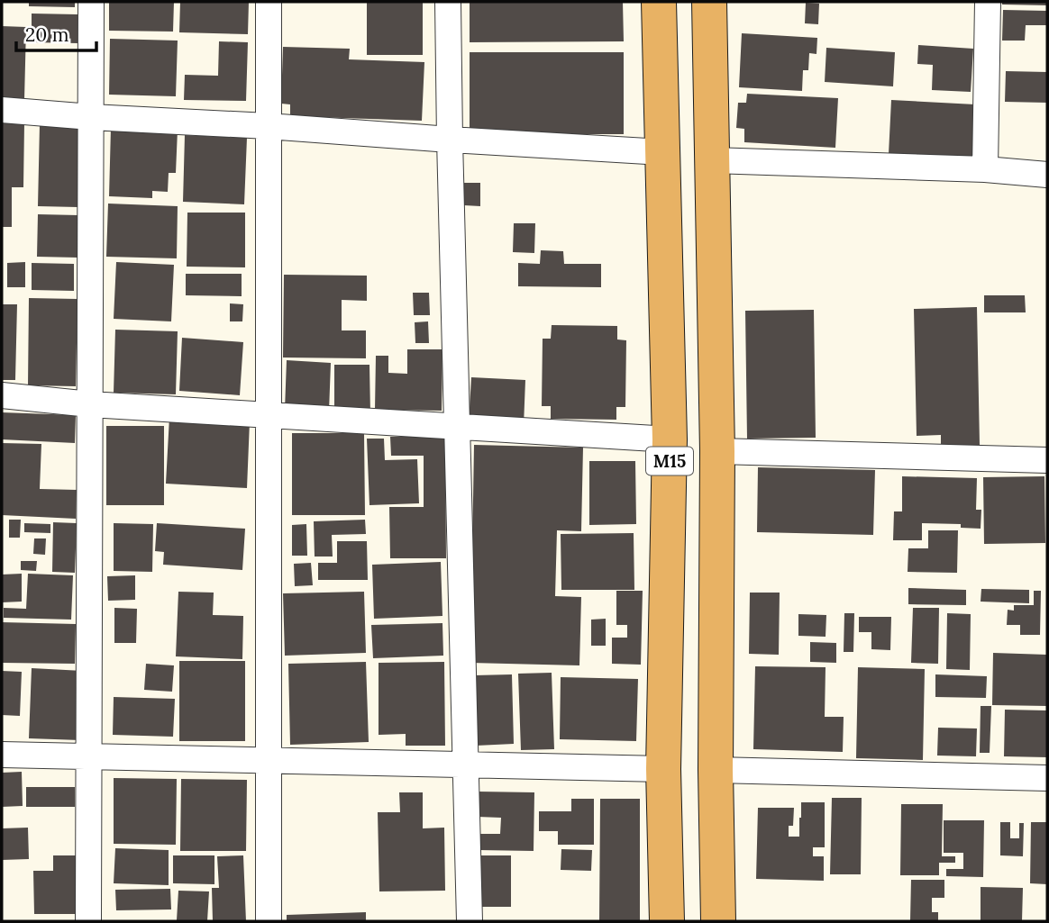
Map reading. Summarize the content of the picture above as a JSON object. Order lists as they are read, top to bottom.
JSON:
{
  "streets": {
    "highway": ["M15"]
  },
  "scale_bar": "20 m"
}
